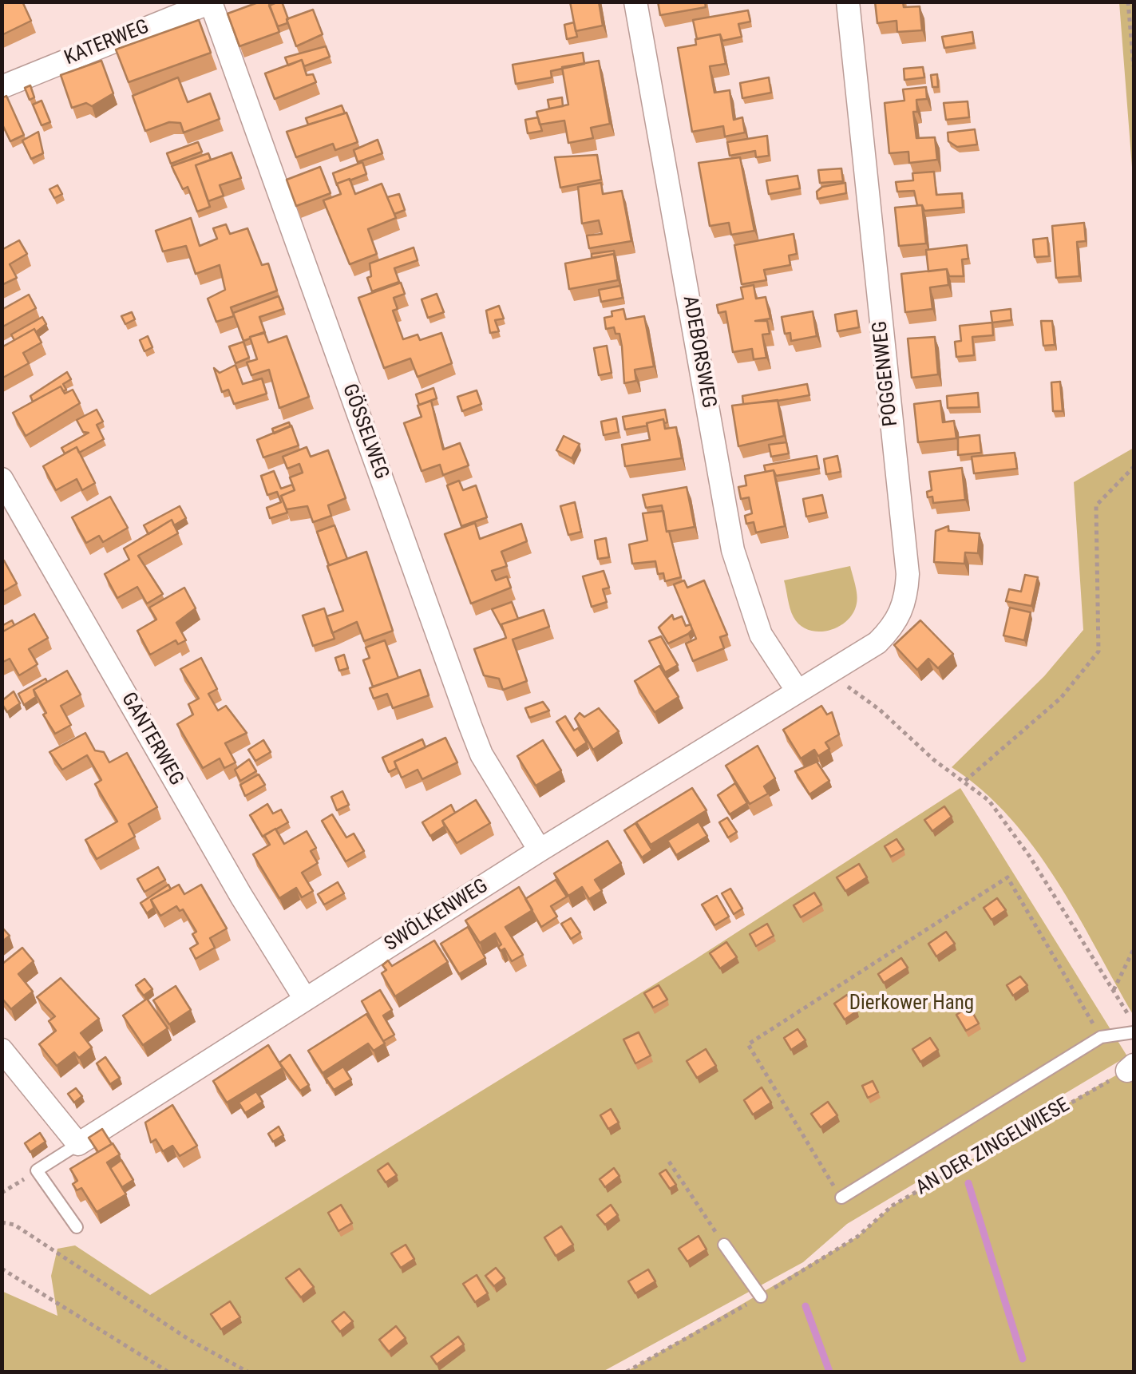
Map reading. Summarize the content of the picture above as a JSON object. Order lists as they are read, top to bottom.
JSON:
{
  "streets": {
    "street": [
      "KATERWEG",
      "ADEBORSWEG",
      "POGGENWEG",
      "GÖSSELWEG",
      "GANTERWEG",
      "SWÖLKENWEG"
    ],
    "path": ["AN DER ZINGELWIESE"]
  },
  "crossings": [
    ["KATERWEG", "GÖSSELWEG"],
    ["ADEBORSWEG", "POGGENWEG"],
    ["ADEBORSWEG", "SWÖLKENWEG"],
    ["POGGENWEG", "SWÖLKENWEG"],
    ["GÖSSELWEG", "SWÖLKENWEG"],
    ["GANTERWEG", "SWÖLKENWEG"]
  ],
  "parks": ["Dierkower Hang"]
}
